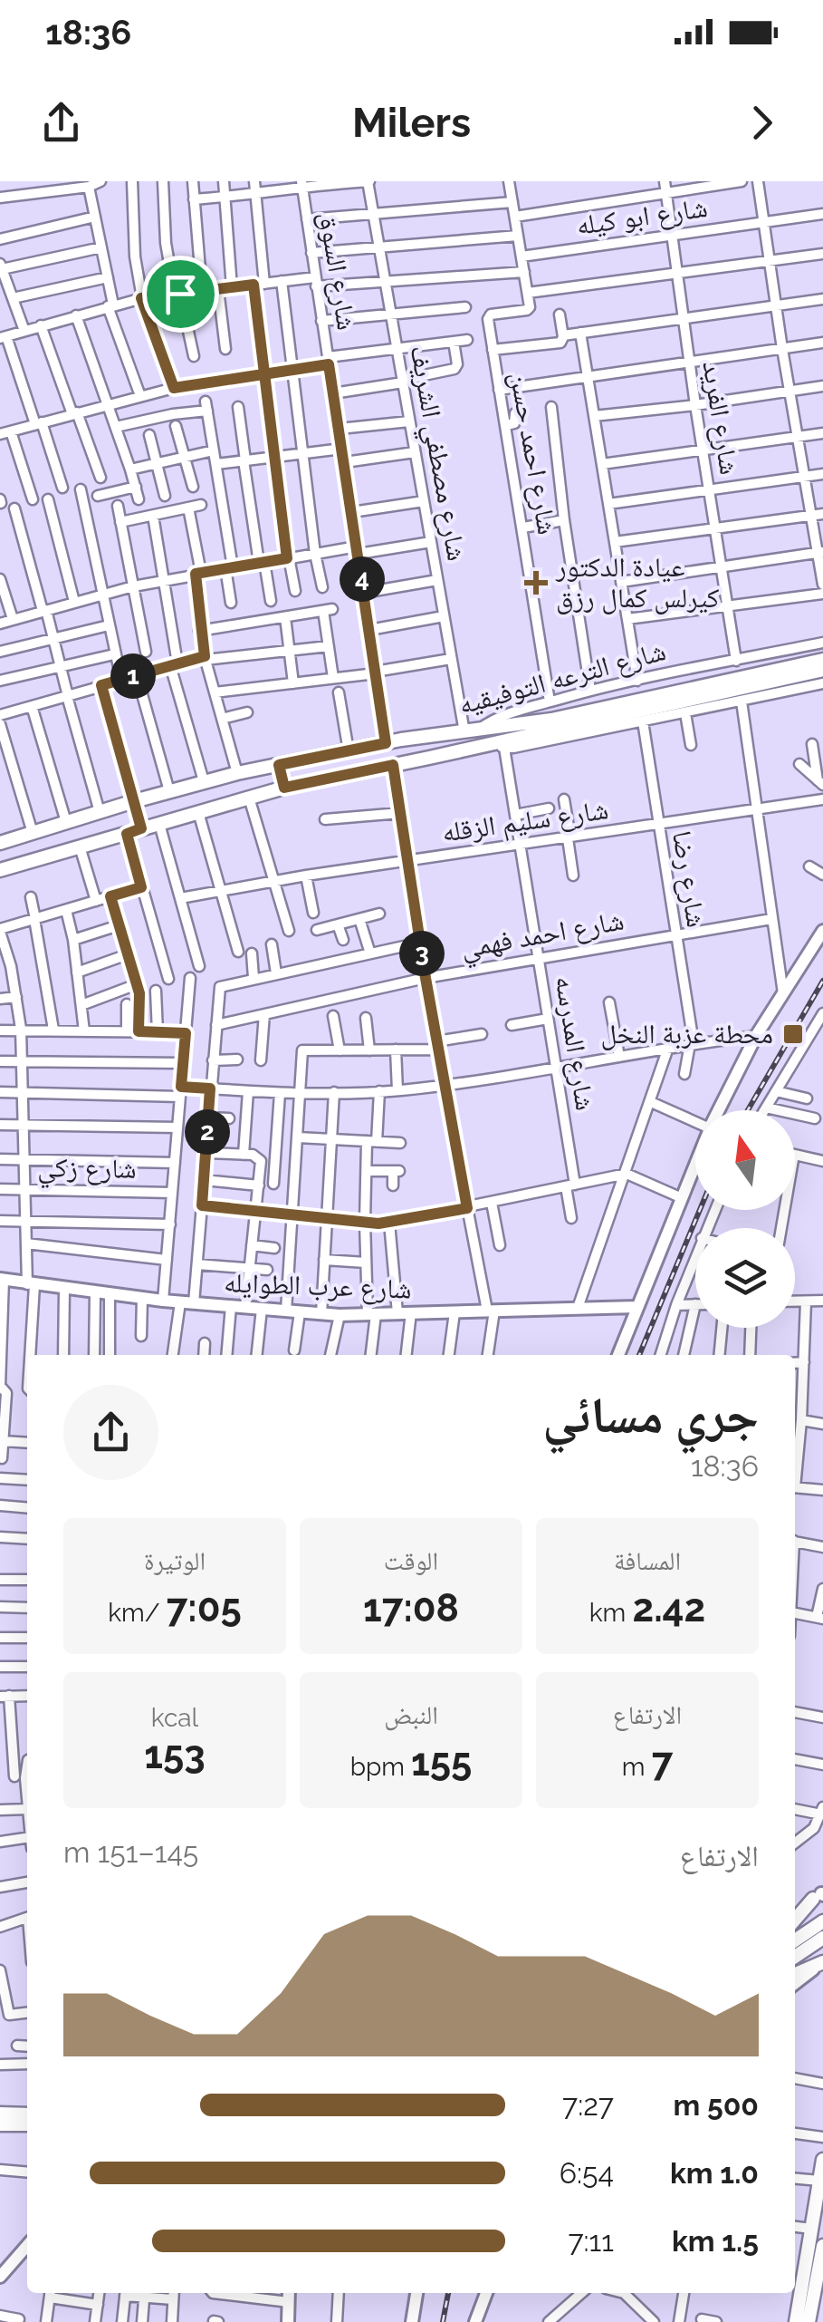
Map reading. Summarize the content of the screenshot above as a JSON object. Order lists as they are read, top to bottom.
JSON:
{
  "streets": {
    "main road": ["شارع الترعه التوفيقيه"],
    "street": [
      "شارع ابو كيله",
      "شارع السوق",
      "شارع الفريد",
      "شارع مصطفي الشريف",
      "شارع احمد حسن",
      "شارع سليم الزقله",
      "شارع رضا",
      "شارع احمد فهمي",
      "شارع المدرسه",
      "شارع زكي",
      "شارع عرب الطوايله"
    ]
  },
  "crossings": [
    ["شارع ابو كيله", "شارع الفريد"],
    ["شارع السوق", "شارع الترعه التوفيقيه"],
    ["شارع الفريد", "شارع الترعه التوفيقيه"],
    ["شارع مصطفي الشريف", "شارع الترعه التوفيقيه"],
    ["شارع احمد حسن", "شارع الترعه التوفيقيه"],
    ["شارع الترعه التوفيقيه", "شارع رضا"],
    ["شارع الترعه التوفيقيه", "شارع المدرسه"],
    ["شارع سليم الزقله", "شارع رضا"],
    ["شارع سليم الزقله", "شارع المدرسه"],
    ["شارع رضا", "شارع احمد فهمي"],
    ["شارع احمد فهمي", "شارع المدرسه"]
  ],
  "places": {
    "health": ["عيادة الدكتور كيرلس كمال رزق"],
    "transit": ["محطة عزبة النخل"]
  },
  "north": "top",
  "page": {
    "status": "18:36",
    "header": "Milers",
    "pins": [
      "4",
      "1",
      "3",
      "2"
    ],
    "heading": ["جري مسائي", "18:36"],
    "stats": [
      ["المسافة", "2.42 km"],
      ["الوقت", "17:08"],
      ["الوتيرة", "7:05 /km"],
      ["الارتفاع", "7 m"],
      ["النبض", "155 bpm"],
      ["kcal", "153"]
    ],
    "chart": ["الارتفاع", "145–151 m"],
    "list": [
      {
        "name": "500 m",
        "note": "7:27"
      },
      {
        "name": "1.0 km",
        "note": "6:54"
      },
      {
        "name": "1.5 km",
        "note": "7:11"
      }
    ]
  }
}
